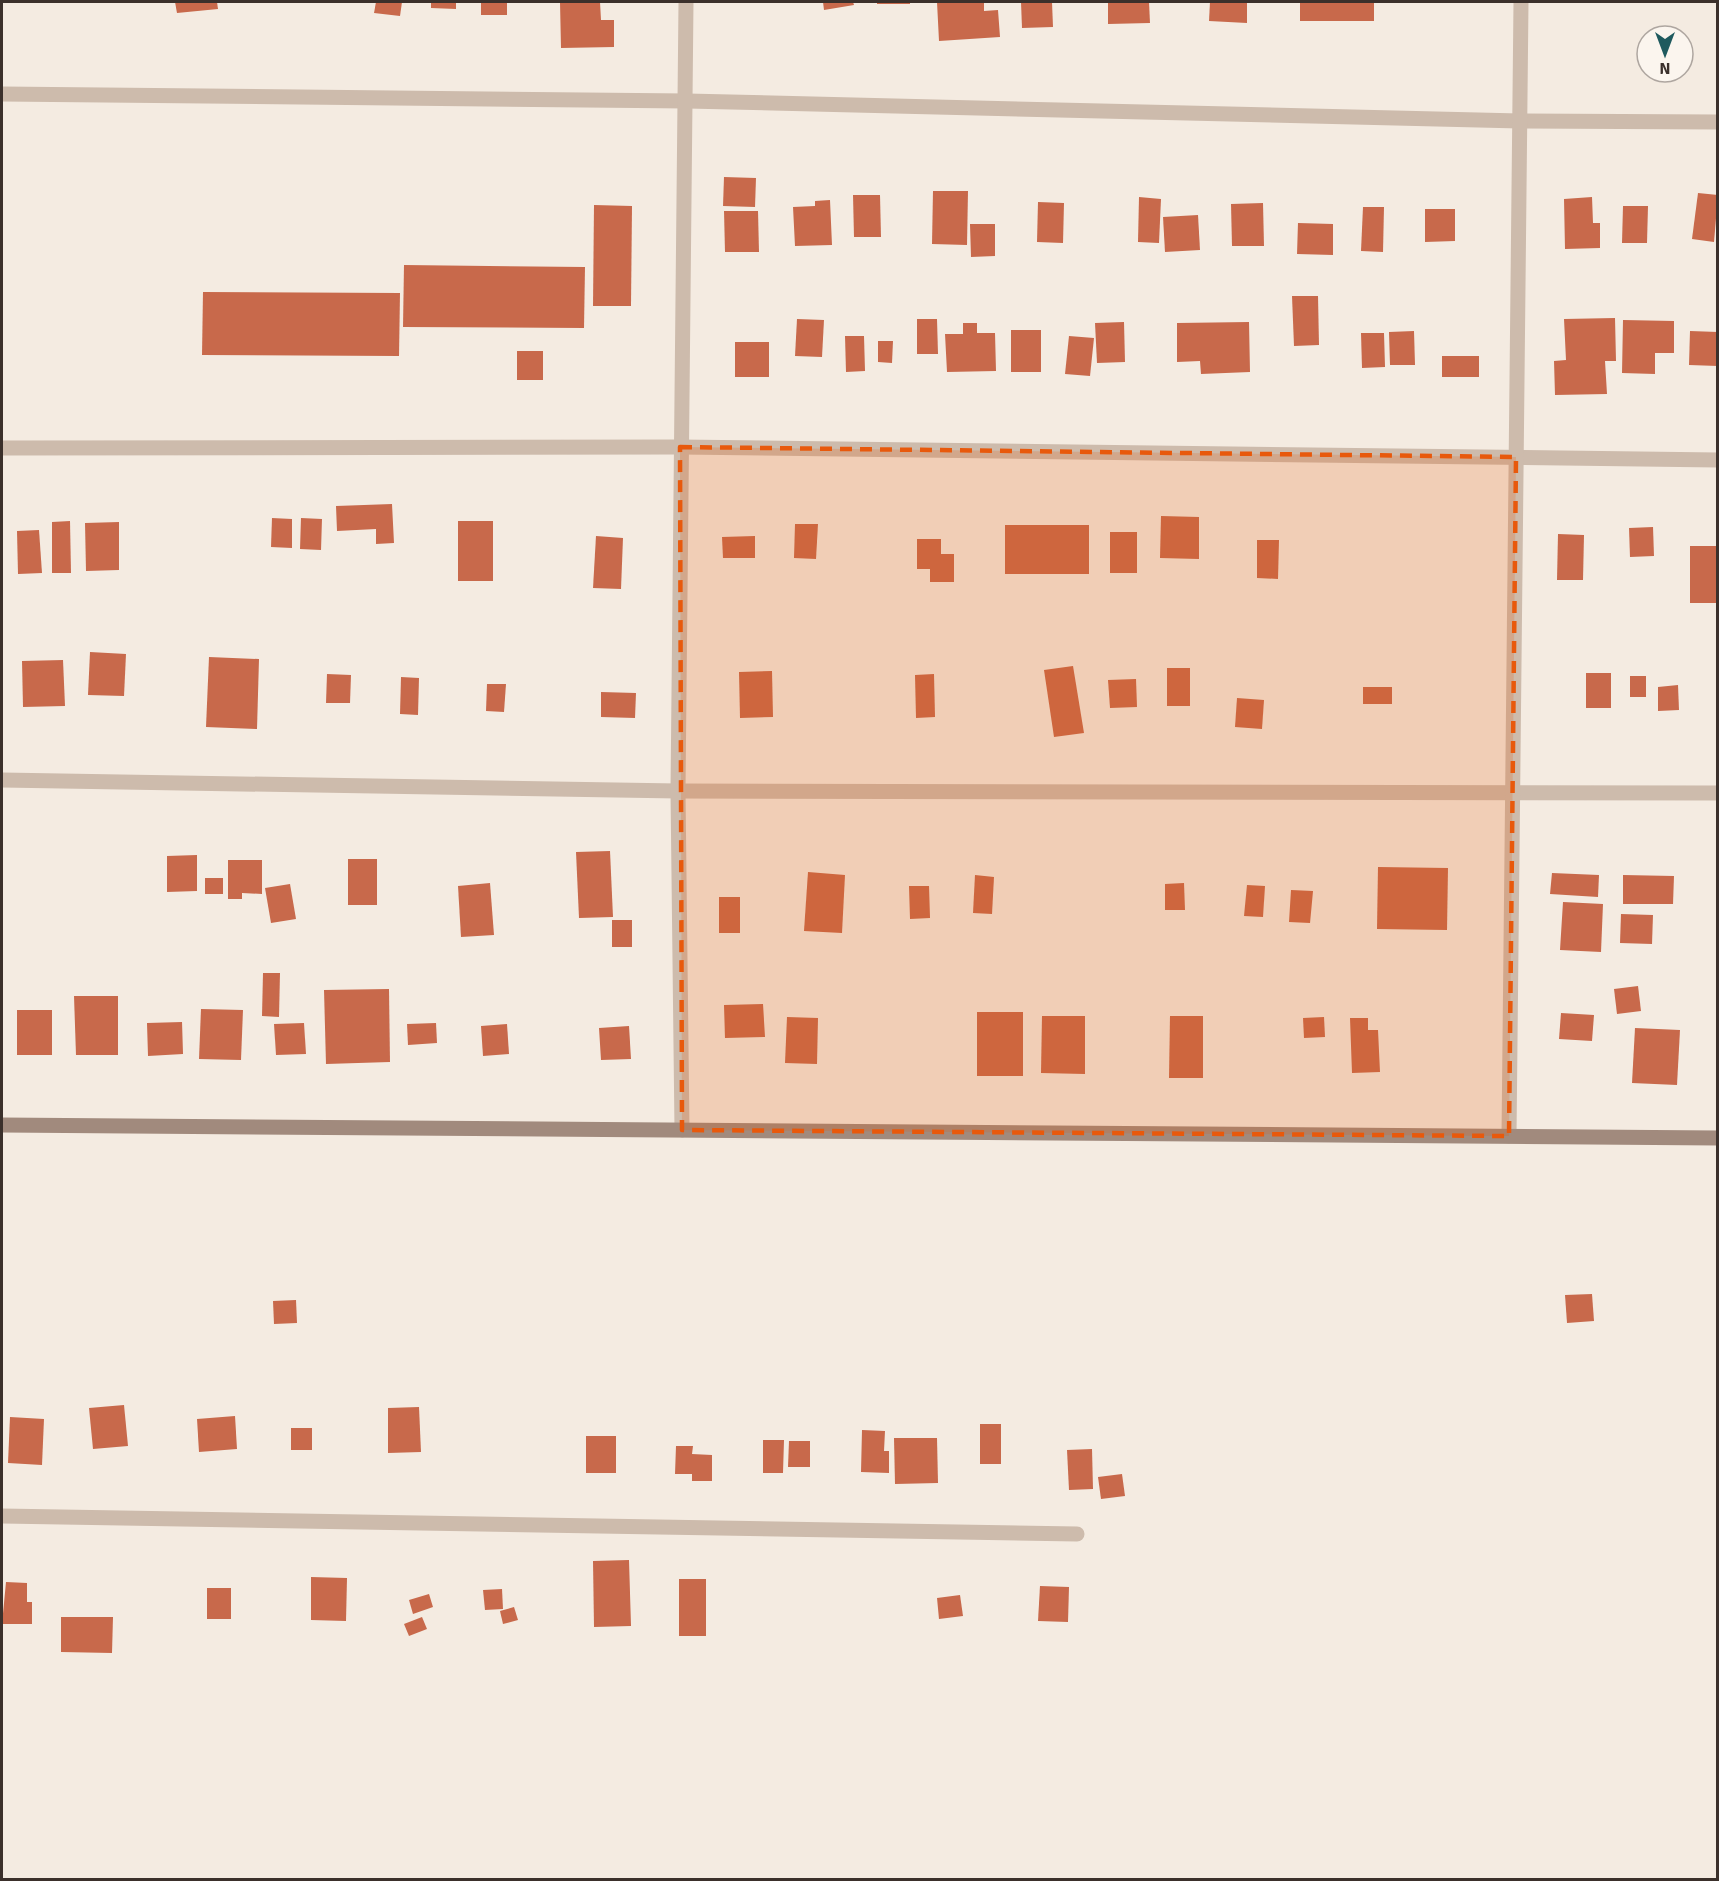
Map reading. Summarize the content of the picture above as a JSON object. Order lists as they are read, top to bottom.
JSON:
{
  "north": "bottom"
}
